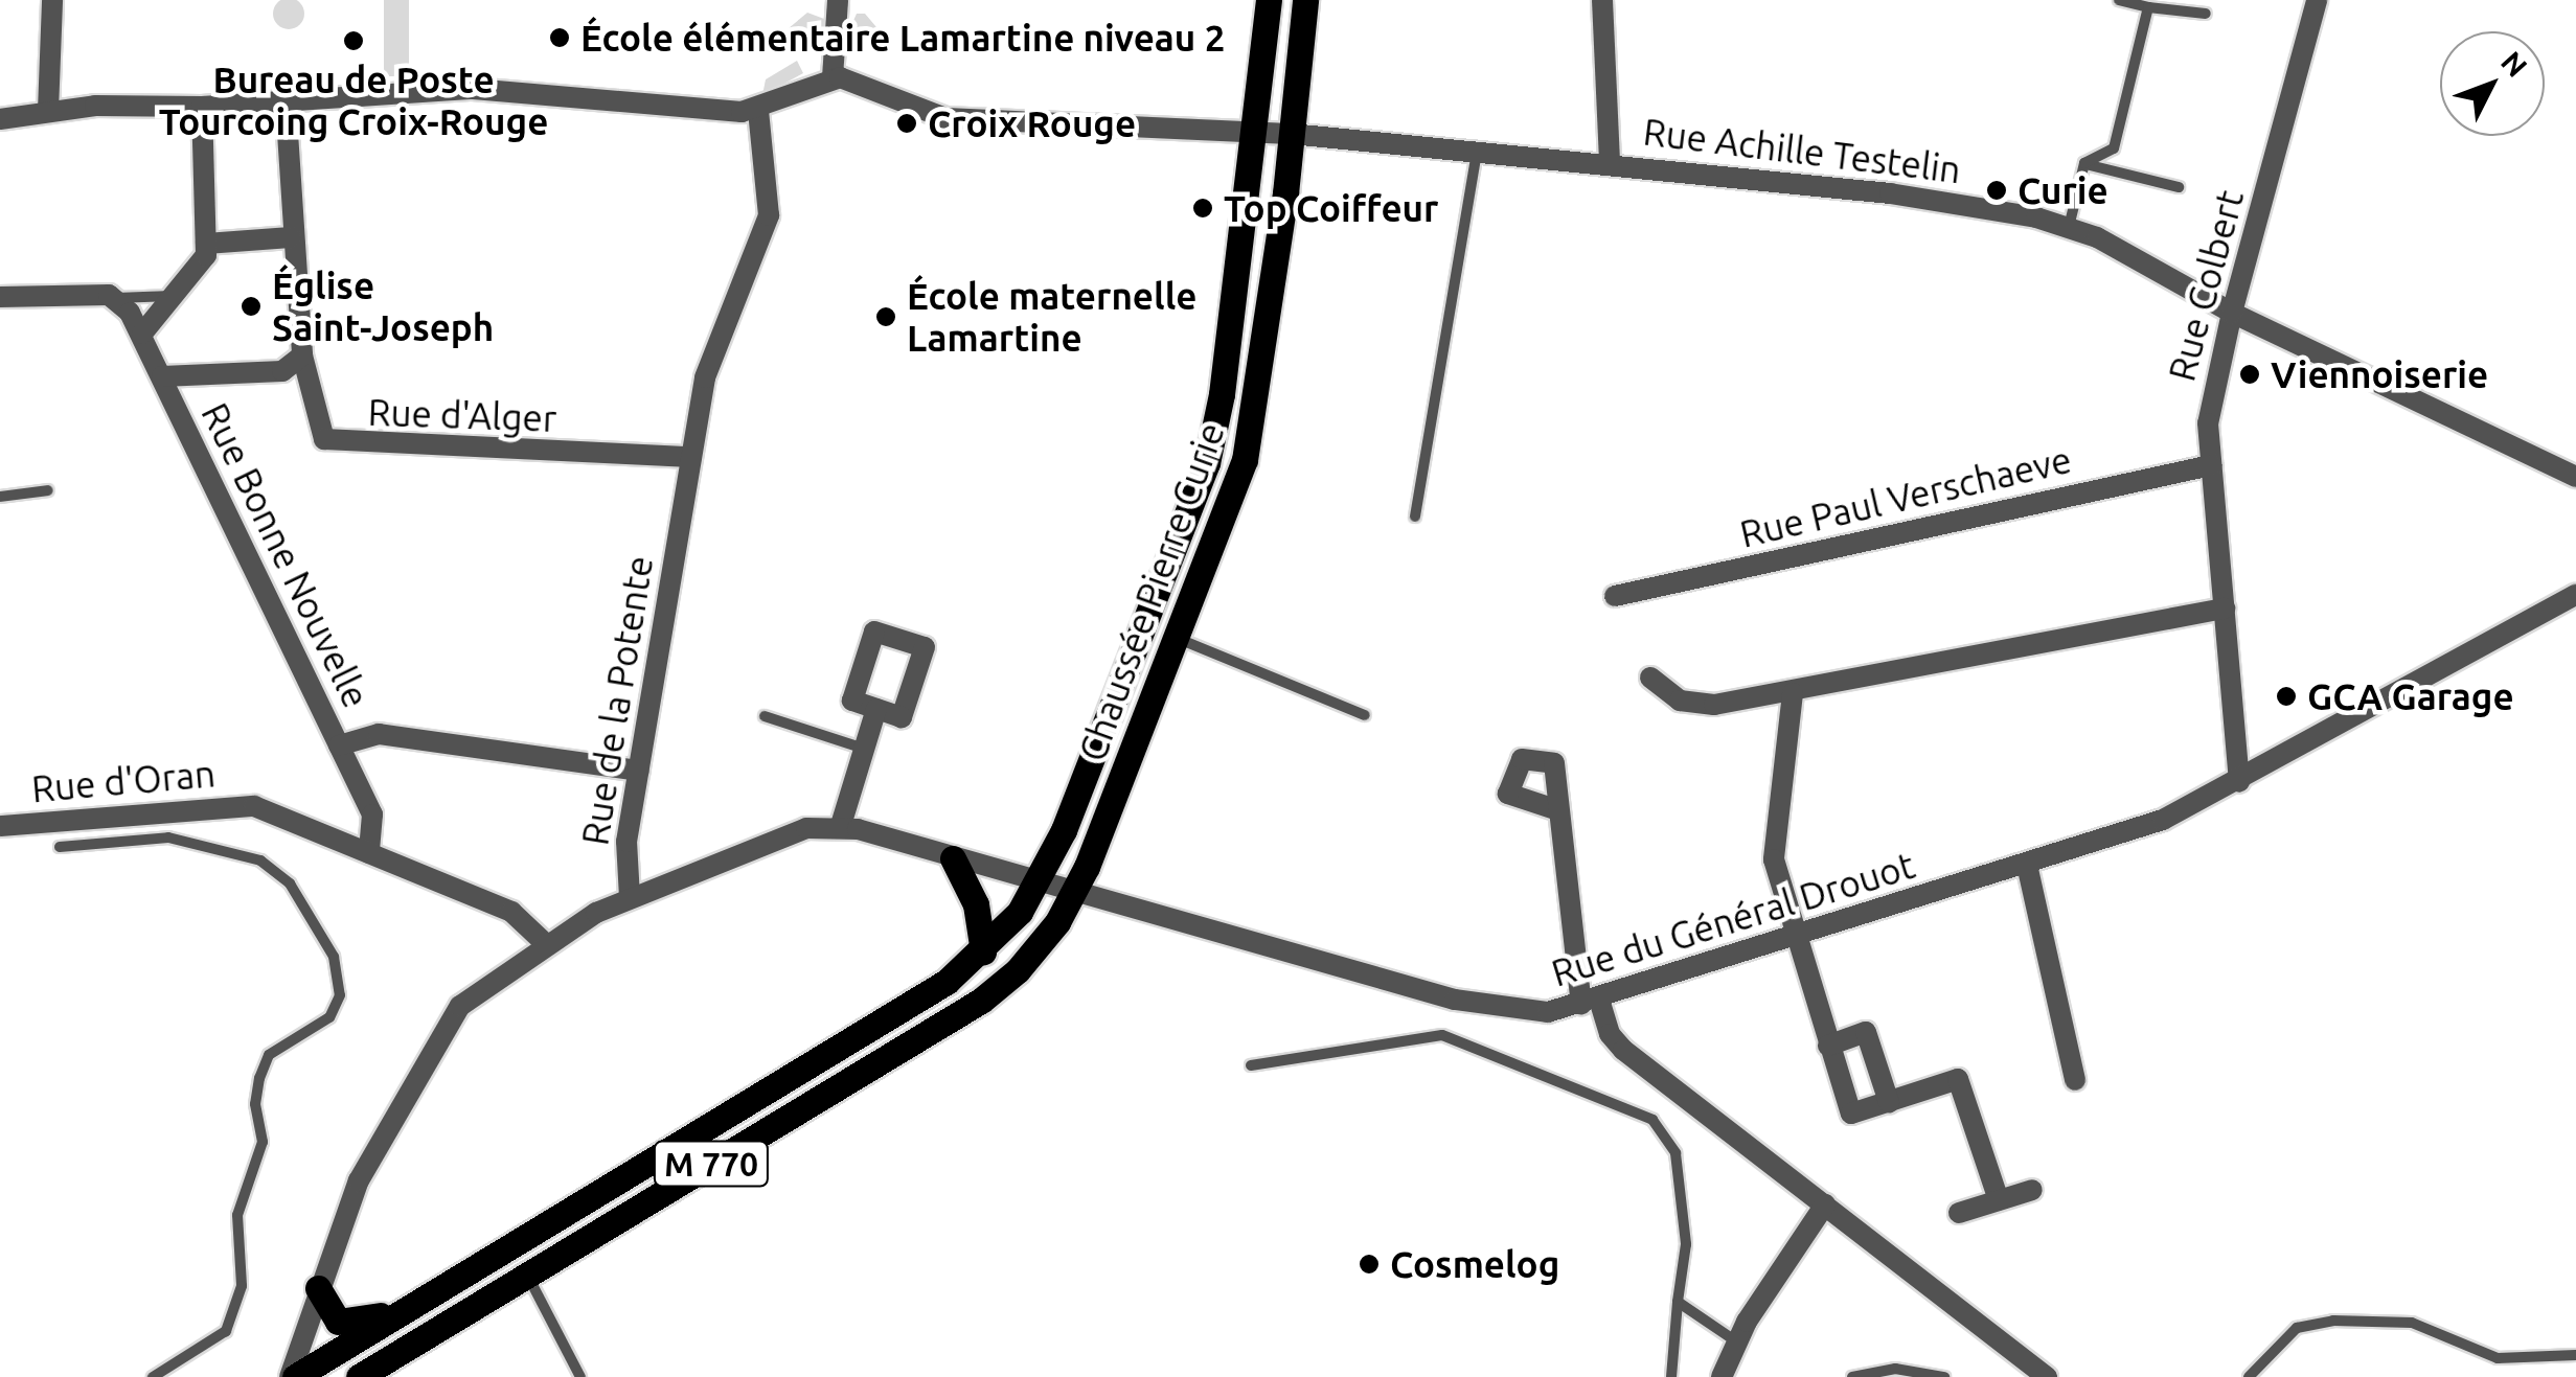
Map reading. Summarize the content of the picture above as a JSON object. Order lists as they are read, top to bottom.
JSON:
{
  "streets": {
    "main road": ["Chaussée Pierre Curie", "M 770"],
    "street": [
      "Rue Achille Testelin",
      "Rue Colbert",
      "Rue d'Alger",
      "Rue Paul Verschaeve",
      "Rue Bonne Nouvelle",
      "Rue de la Potente",
      "Rue d'Oran",
      "Rue du Général Drouot"
    ]
  },
  "crossings": [
    ["Rue Achille Testelin", "Rue Colbert"],
    ["Rue Achille Testelin", "Chaussée Pierre Curie"],
    ["Rue Colbert", "Rue Paul Verschaeve"],
    ["Rue Colbert", "Rue du Général Drouot"],
    ["Rue d'Alger", "Rue de la Potente"],
    ["Rue Bonne Nouvelle", "Rue d'Oran"],
    ["Chaussée Pierre Curie", "Rue du Général Drouot"],
    ["Chaussée Pierre Curie", "M 770"],
    ["Rue de la Potente", "Rue du Général Drouot"],
    ["Rue de la Potente", "M 770"],
    ["Rue du Général Drouot", "M 770"]
  ],
  "places": [
    "École élémentaire Lamartine niveau 2",
    "Bureau de Poste Tourcoing Croix-Rouge",
    "Croix Rouge",
    "Curie",
    "Top Coiffeur",
    "Église Saint-Joseph",
    "École maternelle Lamartine",
    "Viennoiserie",
    "GCA Garage",
    "Cosmelog"
  ],
  "north": "top right"
}
